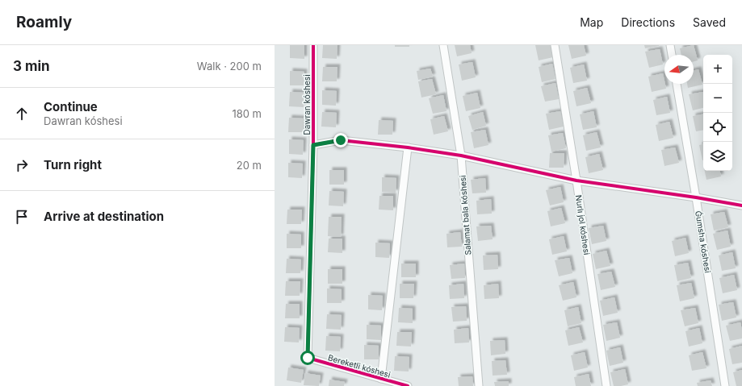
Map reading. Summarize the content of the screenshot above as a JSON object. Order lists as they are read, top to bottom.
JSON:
{
  "streets": {
    "street": [
      "Dawran kóshesi",
      "Salamat bala kóshesi",
      "Nurlı jol kóshesi",
      "Ǵumsha kóshesi",
      "Bereketli kóshesi"
    ]
  },
  "crossings": [
    ["Dawran kóshesi", "Bereketli kóshesi"]
  ],
  "north": "left",
  "page": {
    "header": "Roamly",
    "nav": ["Map", "Directions", "Saved"],
    "heading": ["3 min", "Walk · 200 m"],
    "map_buttons": ["+", "−"],
    "list": [
      ["Continue", "Dawran kóshesi", "180 m"],
      ["Turn right", "20 m"],
      "Arrive at destination"
    ]
  }
}
